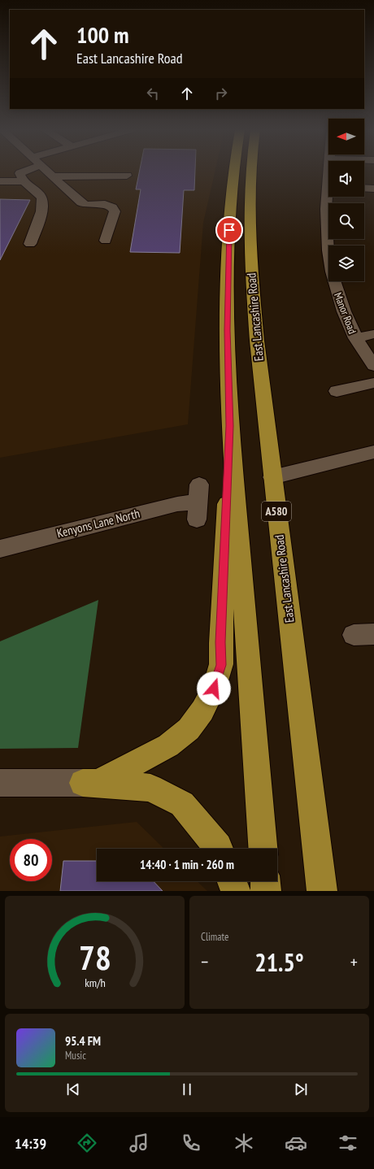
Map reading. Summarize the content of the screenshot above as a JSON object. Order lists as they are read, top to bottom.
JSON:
{
  "streets": {
    "highway": ["East Lancashire Road", "A580"],
    "street": ["Manor Road", "Kenyons Lane North"]
  },
  "north": "left",
  "page": {
    "turn": ["100 m", "East Lancashire Road"],
    "limit": "80",
    "trip": "14:40 · 1 min · 260 m",
    "tile": "Climate",
    "heat": ["−", "21.5°", "+"],
    "song": ["95.4 FM", "Music"],
    "tabs": "14:39",
    "gauge": ["78", "km/h"]
  }
}
